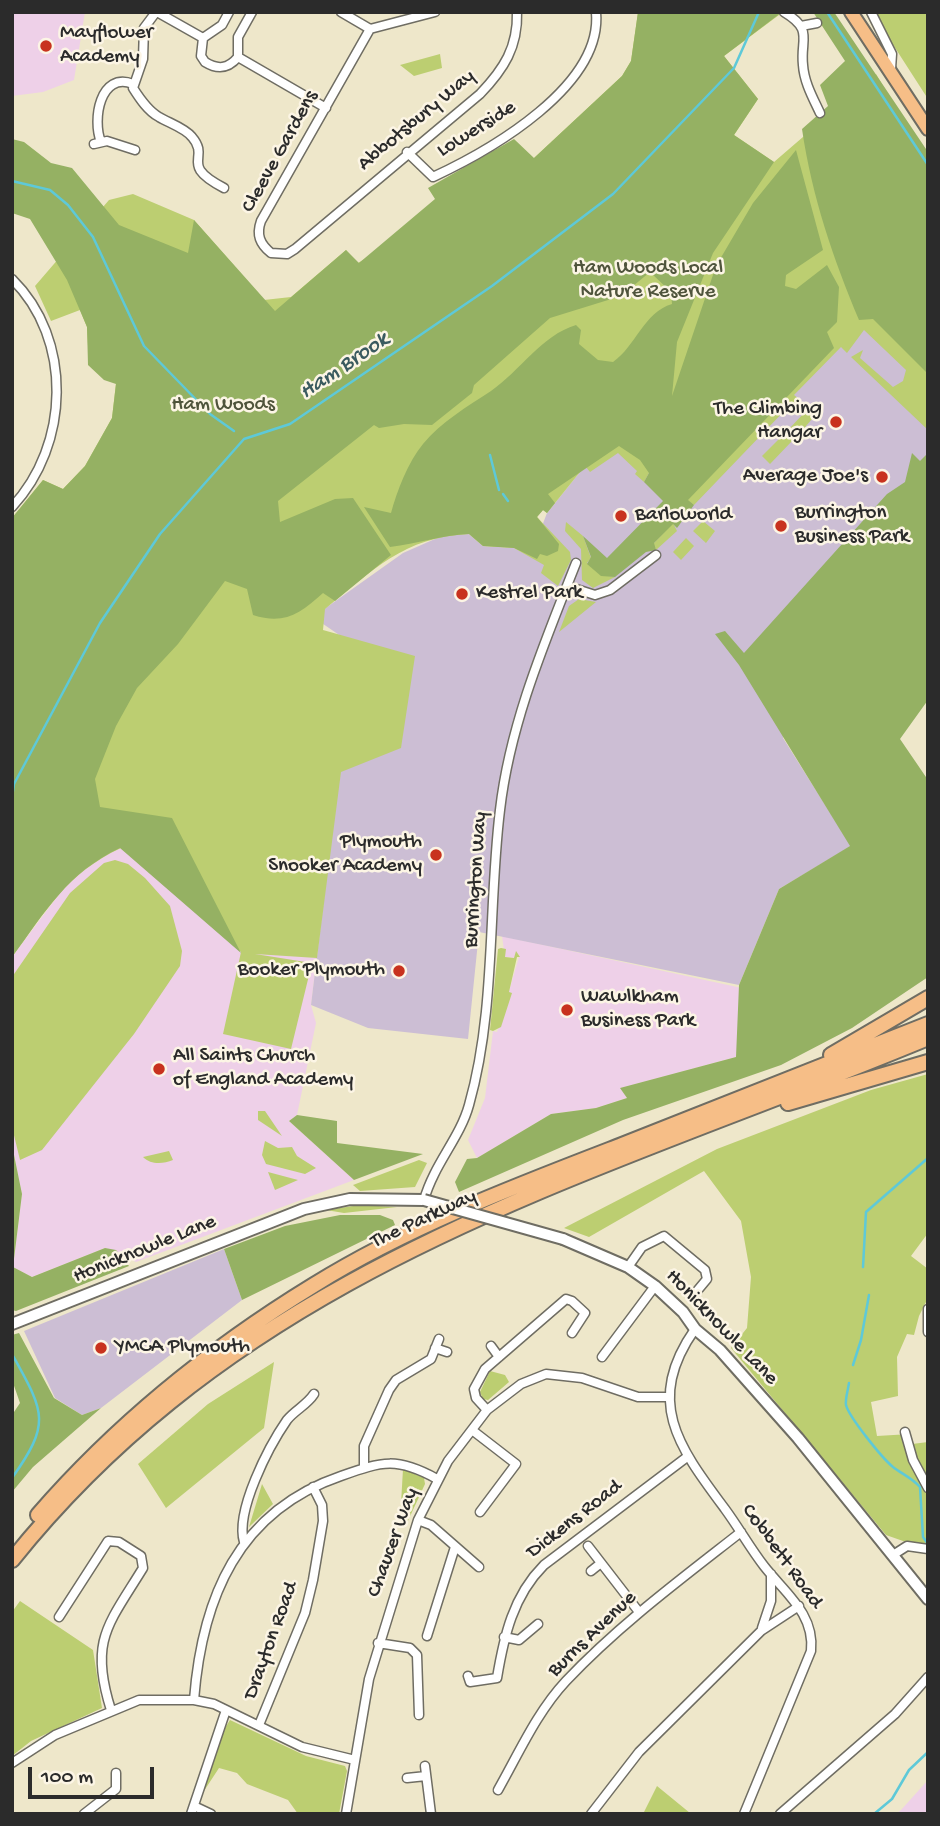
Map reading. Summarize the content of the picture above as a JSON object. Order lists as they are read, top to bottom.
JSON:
{
  "streets": {
    "highway": ["The Parkway"],
    "street": [
      "Abbotsbury Way",
      "Lowerside",
      "Cleeve Gardens",
      "Burrington Way",
      "Honicknowle Lane",
      "Dickens Road",
      "Chaucer Way",
      "Cobbett Road",
      "Burns Avenue",
      "Drayton Road"
    ]
  },
  "crossings": [
    ["Abbotsbury Way", "Lowerside"],
    ["Abbotsbury Way", "Cleeve Gardens"],
    ["Burrington Way", "Honicknowle Lane"],
    ["Honicknowle Lane", "Cobbett Road"],
    ["Dickens Road", "Cobbett Road"],
    ["Chaucer Way", "Cobbett Road"],
    ["Cobbett Road", "Burns Avenue"]
  ],
  "water": ["Ham Brook"],
  "parks": ["Ham Woods Local Nature Reserve", "Ham Woods"],
  "places": [
    "Mayflower Academy",
    "The Climbing Hangar",
    "Average Joe's",
    "Barloworld",
    "Burrington Business Park",
    "Kestrel Park",
    "Plymouth Snooker Academy",
    "Booker Plymouth",
    "Wawlkham Business Park",
    "All Saints Church of England Academy",
    "YMCA Plymouth"
  ],
  "scale_bar": "100 m"
}
